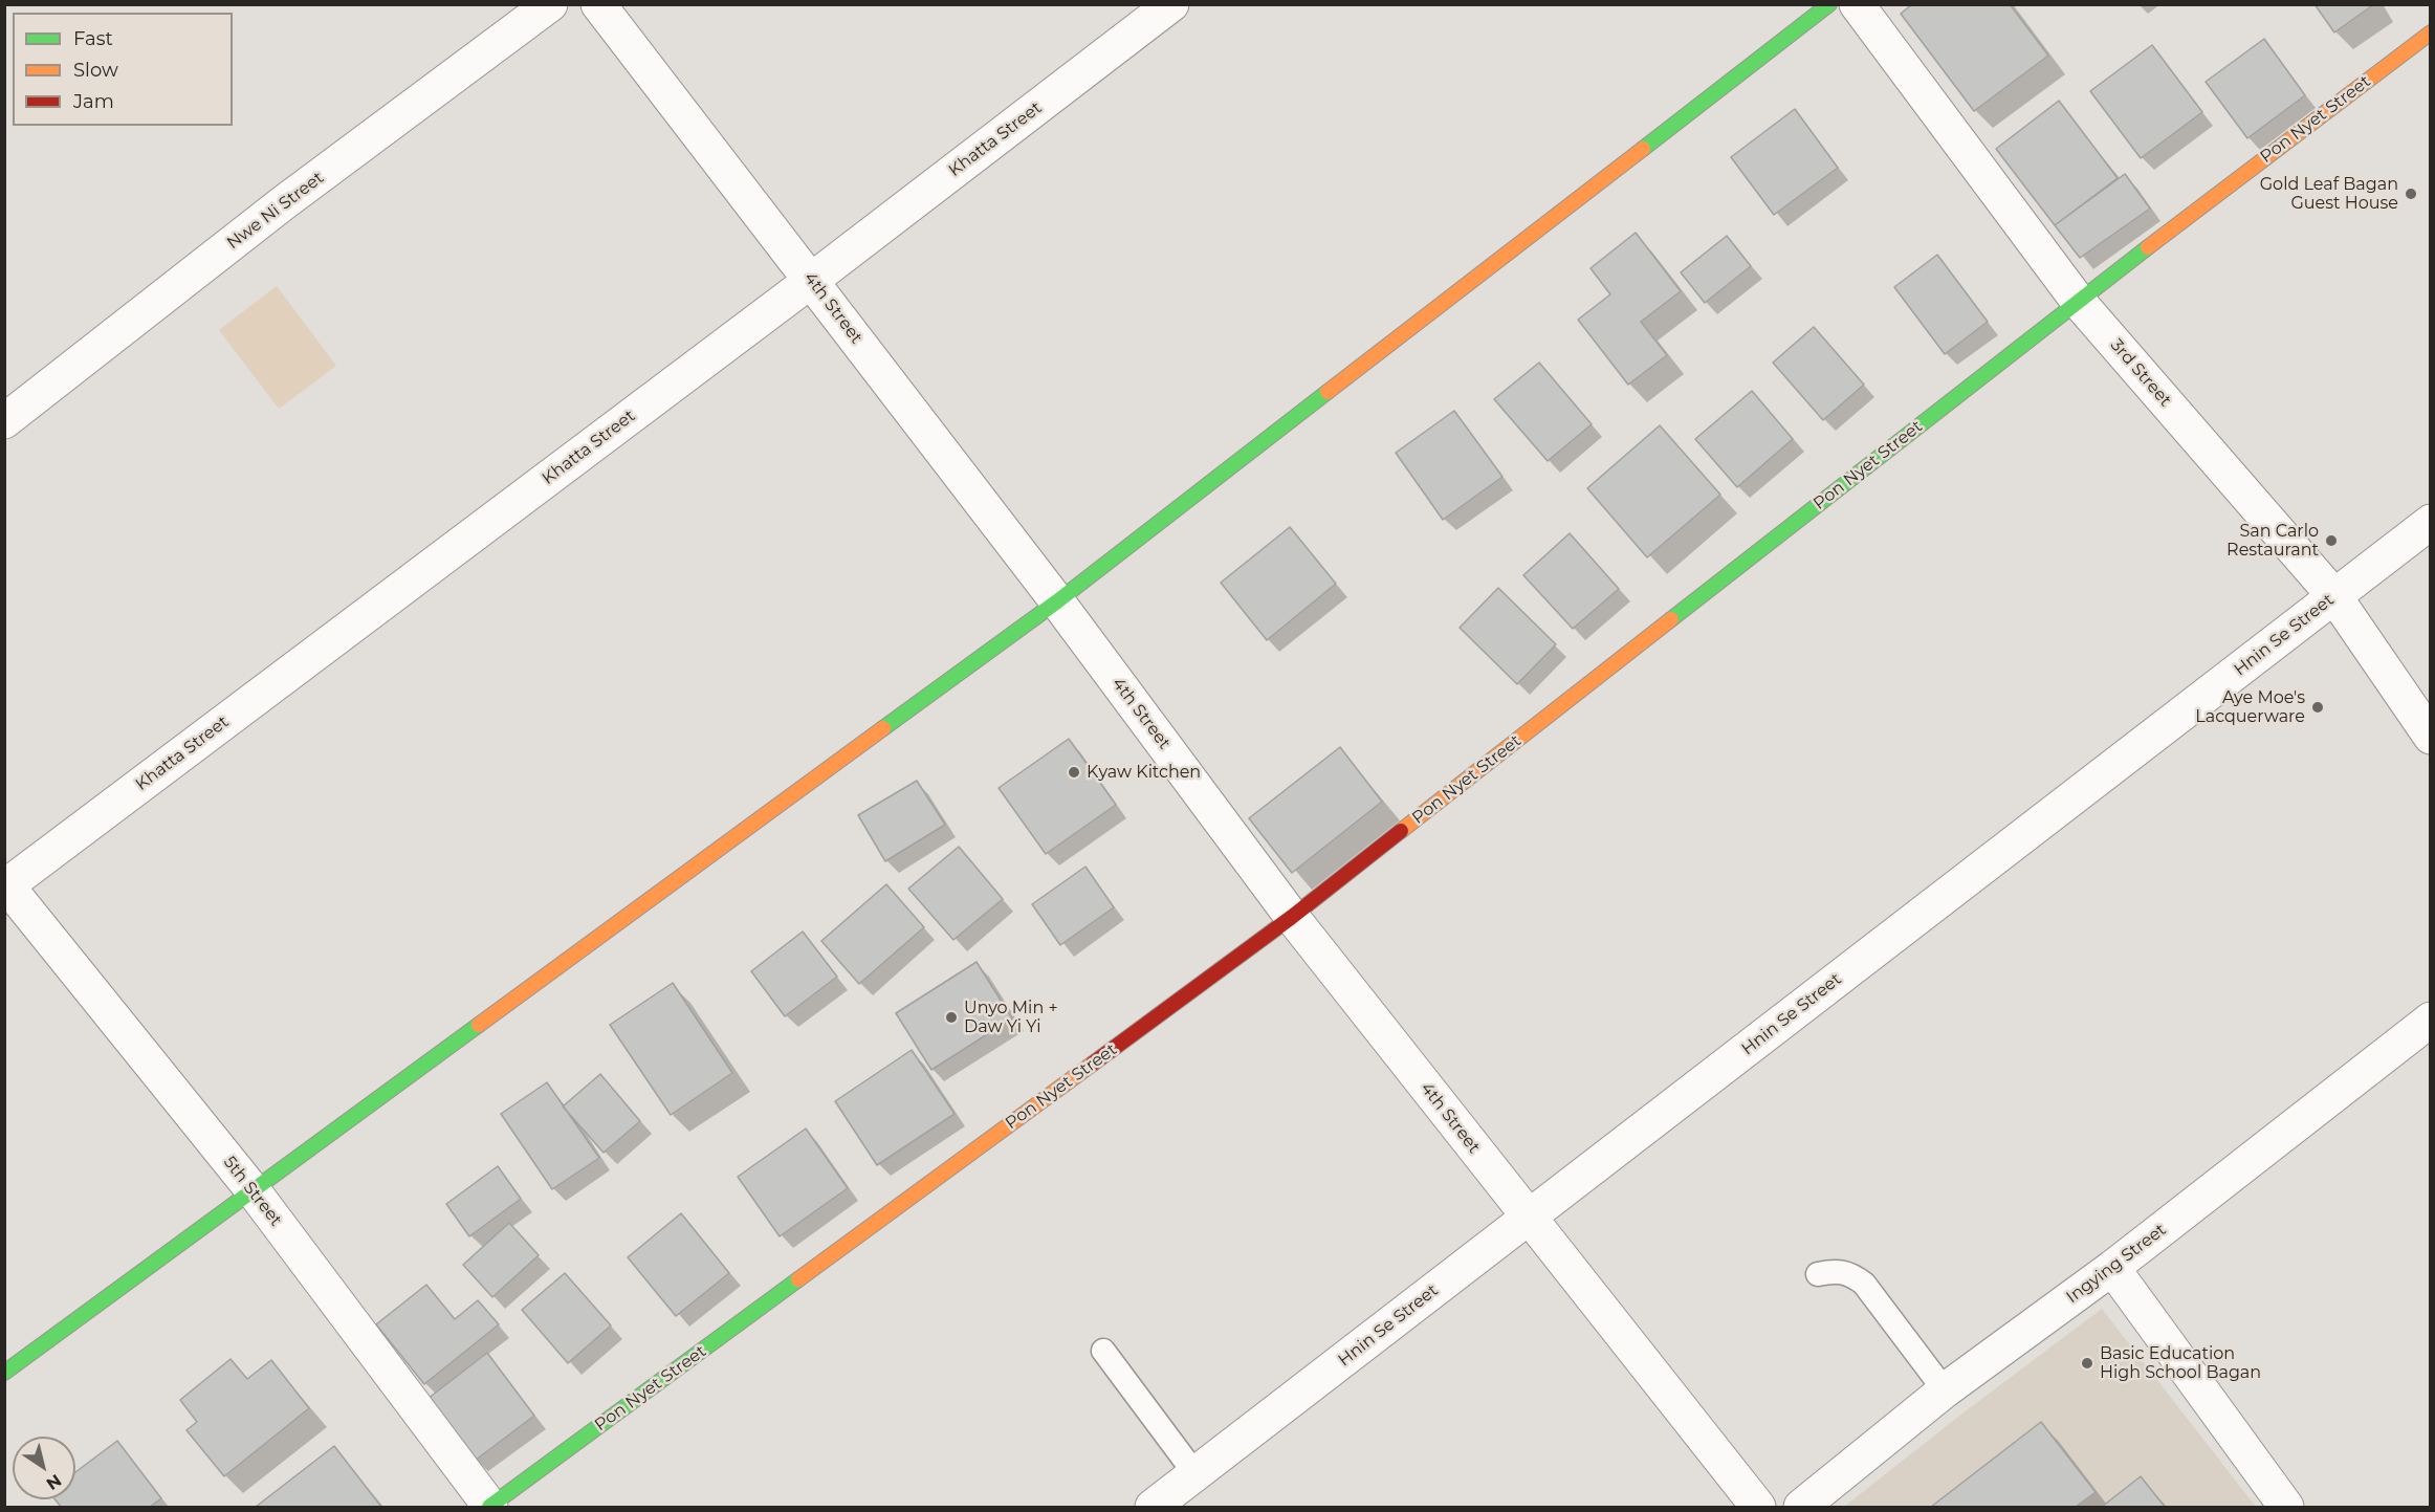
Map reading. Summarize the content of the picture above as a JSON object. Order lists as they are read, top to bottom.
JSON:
{
  "streets": {
    "street": [
      "Pon Nyet Street",
      "Khatta Street",
      "Nwe Ni Street",
      "4th Street",
      "3rd Street",
      "Hnin Se Street",
      "5th Street",
      "Ingying Street"
    ]
  },
  "crossings": [
    ["Pon Nyet Street", "4th Street"],
    ["Pon Nyet Street", "3rd Street"],
    ["Pon Nyet Street", "5th Street"],
    ["Khatta Street", "4th Street"],
    ["Khatta Street", "5th Street"],
    ["4th Street", "Hnin Se Street"],
    ["3rd Street", "Hnin Se Street"]
  ],
  "places": [
    "Gold Leaf Bagan Guest House",
    "San Carlo Restaurant",
    "Aye Moe's Lacquerware",
    "Kyaw Kitchen",
    "Unyo Min + Daw Yi Yi",
    "Basic Education High School Bagan"
  ],
  "legend": ["Fast", "Slow", "Jam"],
  "north": "bottom right"
}
